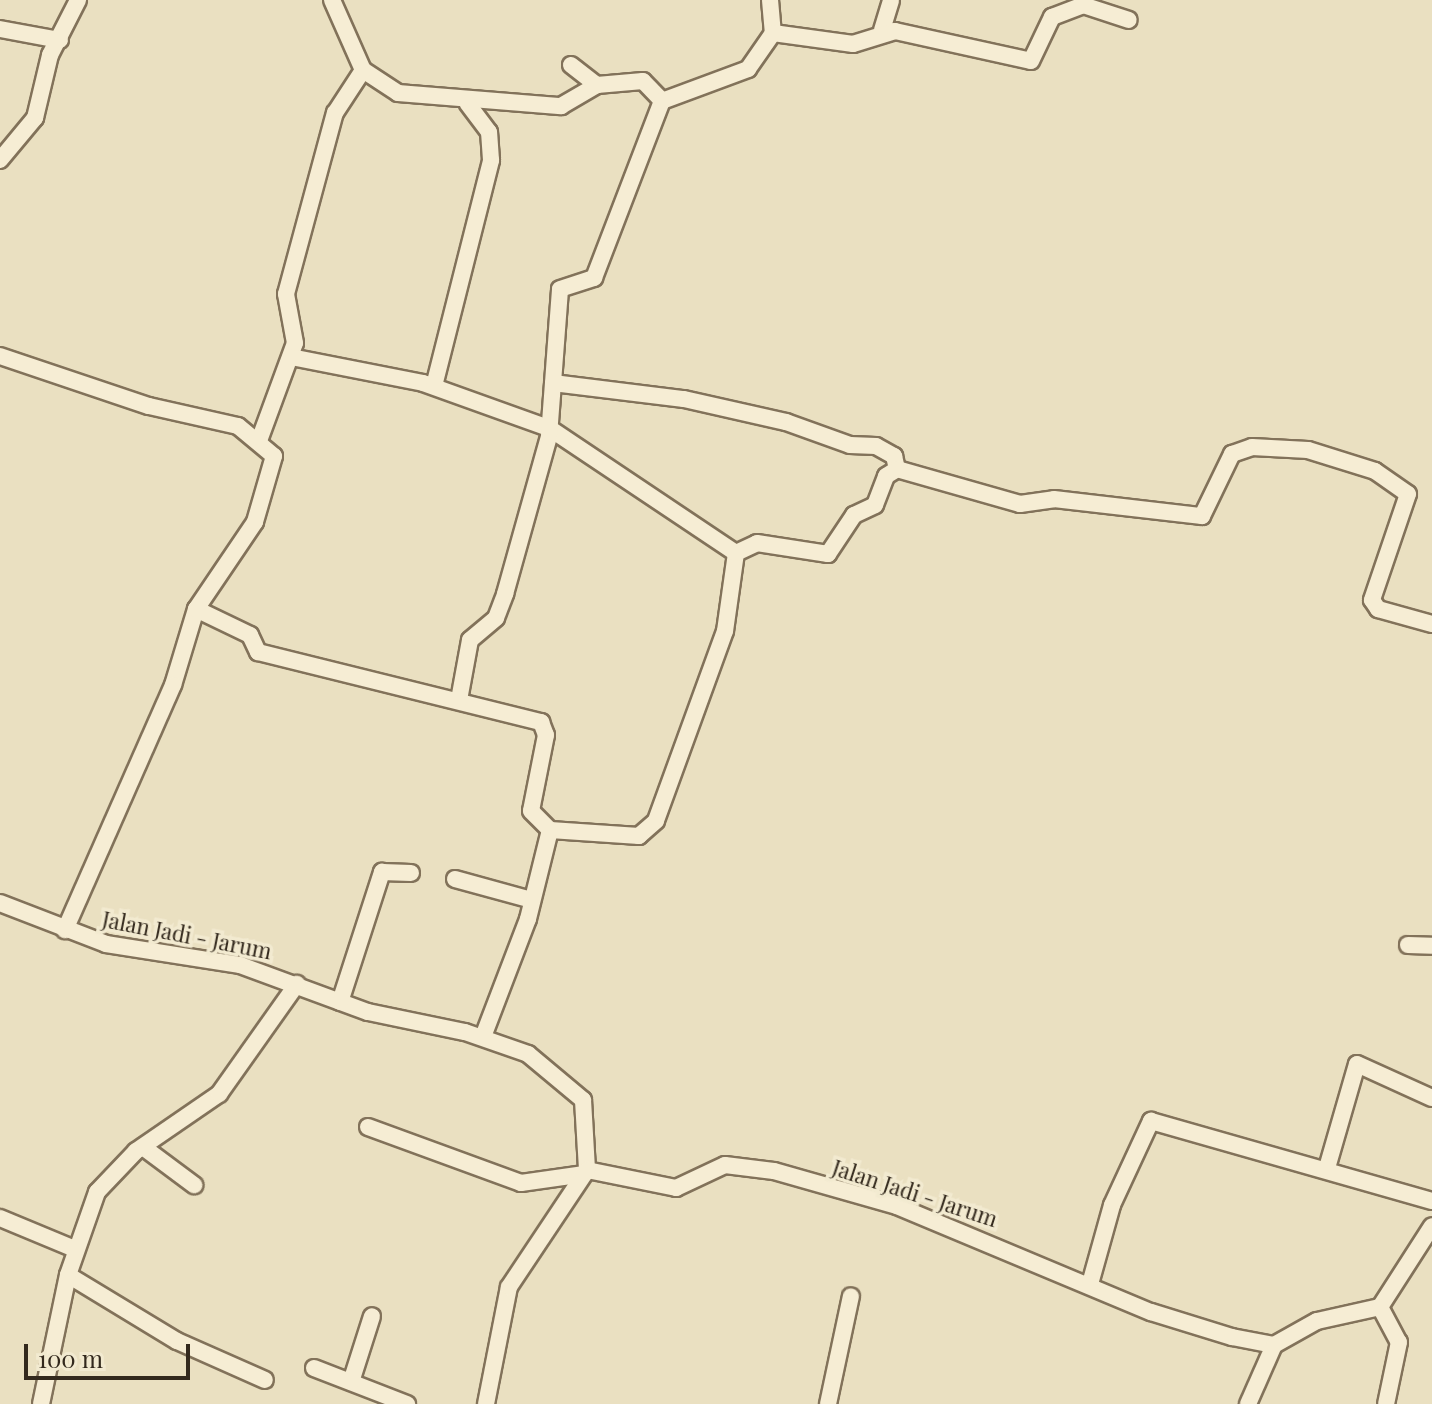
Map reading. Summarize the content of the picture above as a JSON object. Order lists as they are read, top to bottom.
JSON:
{
  "streets": {
    "street": ["Jalan Jadi - Jarum"]
  },
  "scale_bar": "100 m"
}
